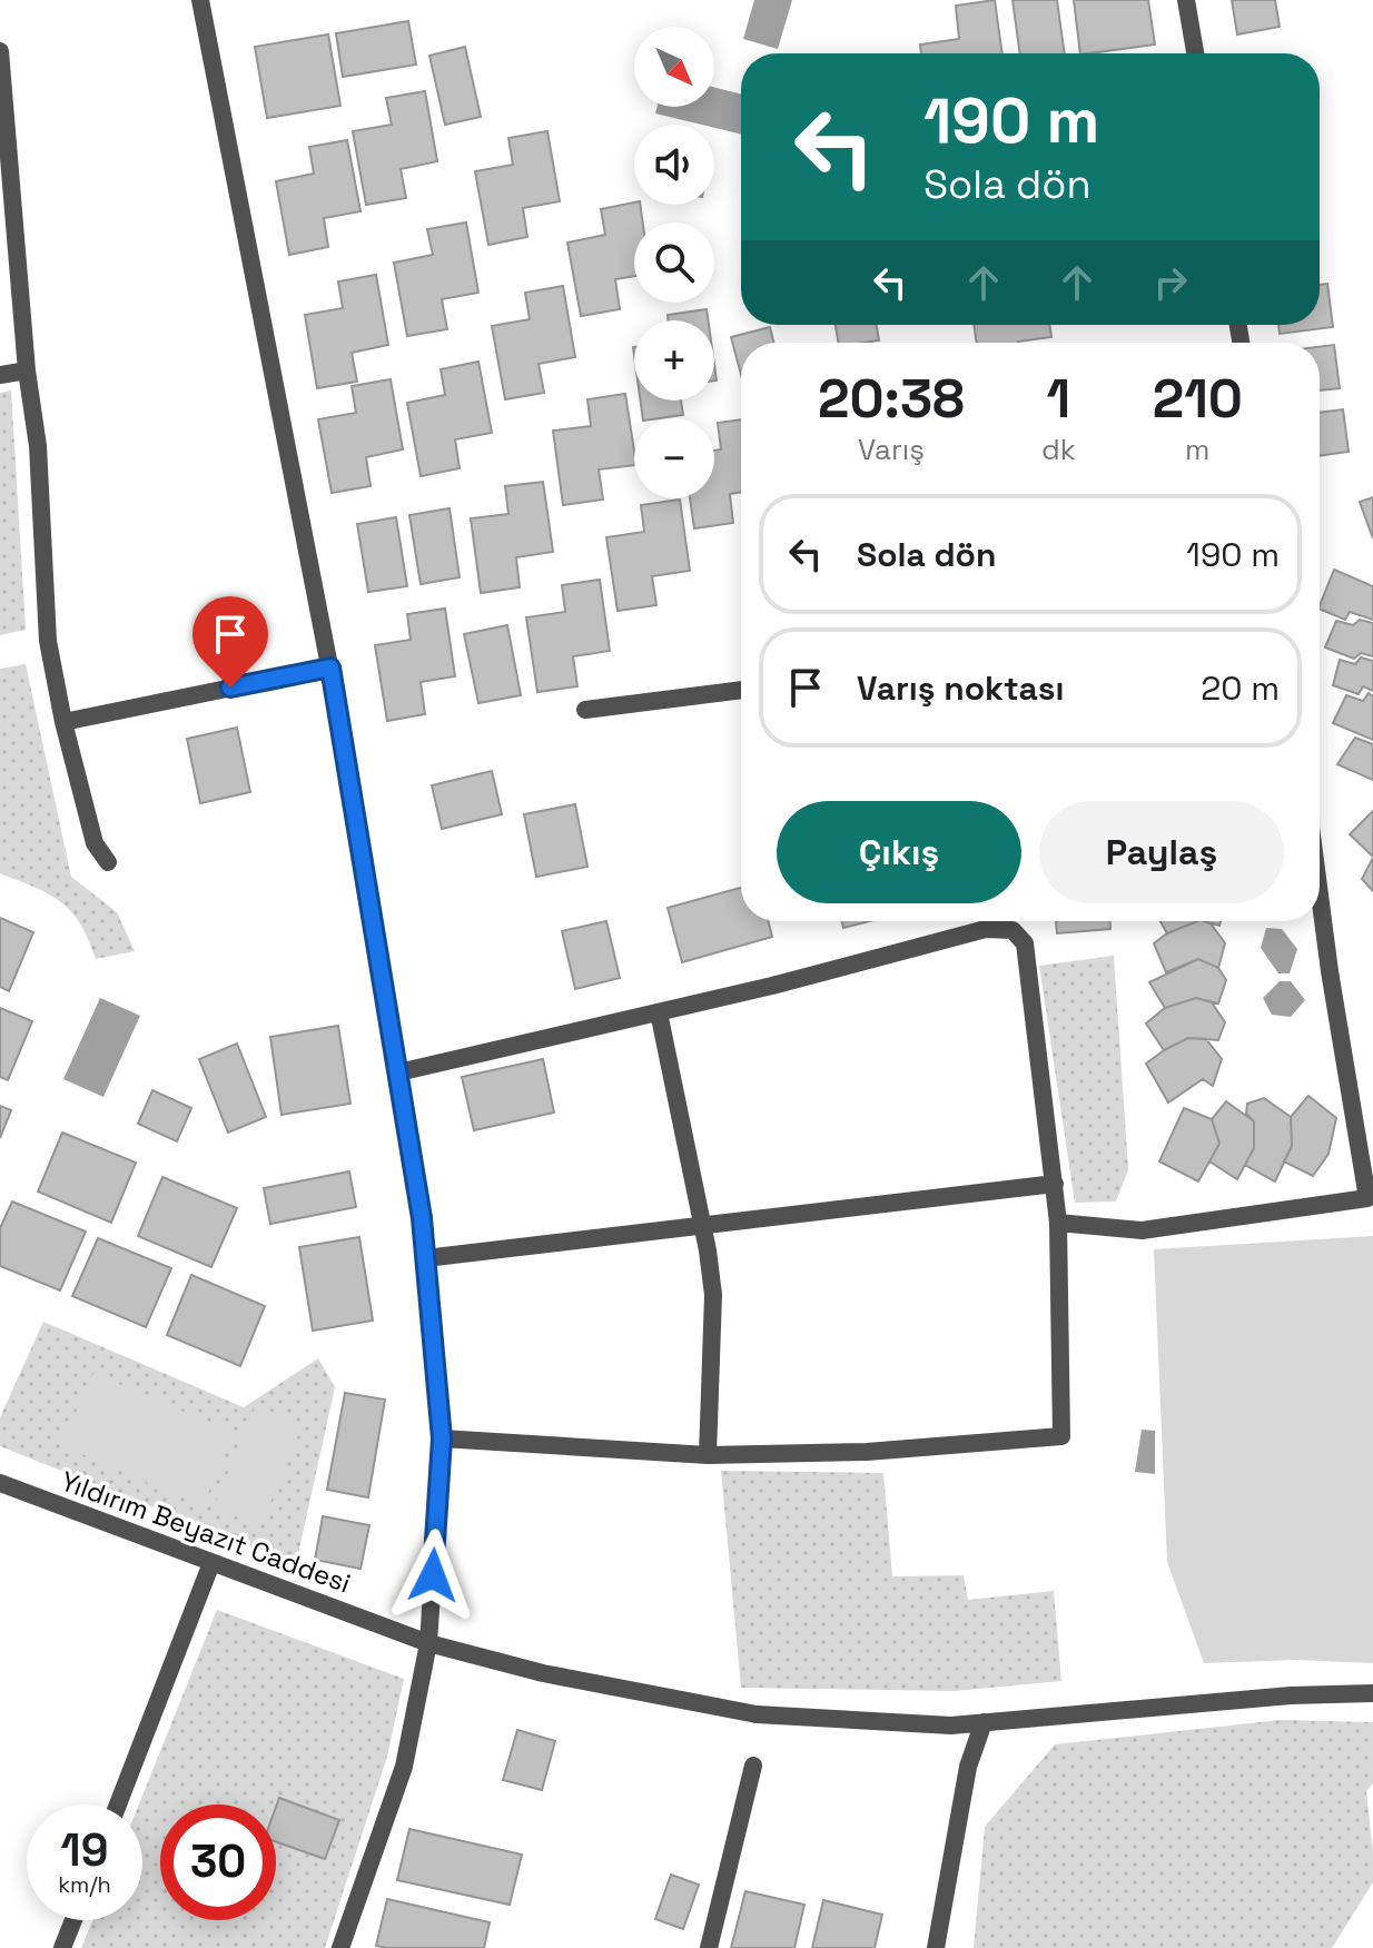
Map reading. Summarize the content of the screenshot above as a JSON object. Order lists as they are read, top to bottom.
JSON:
{
  "streets": {
    "street": ["Yıldırım Beyazıt Caddesi"]
  },
  "north": "bottom right",
  "page": {
    "map_buttons": ["+", "−"],
    "turn": ["190 m", "Sola dön"],
    "eta": [
      "20:38",
      "Varış",
      "1",
      "dk",
      "210",
      "m"
    ],
    "list": [
      {
        "name": "Sola dön",
        "value": "190 m"
      },
      {
        "name": "Varış noktası",
        "value": "20 m"
      }
    ],
    "buttons": ["Çıkış", "Paylaş"],
    "speed": "19 km/h",
    "limit": "30"
  }
}
